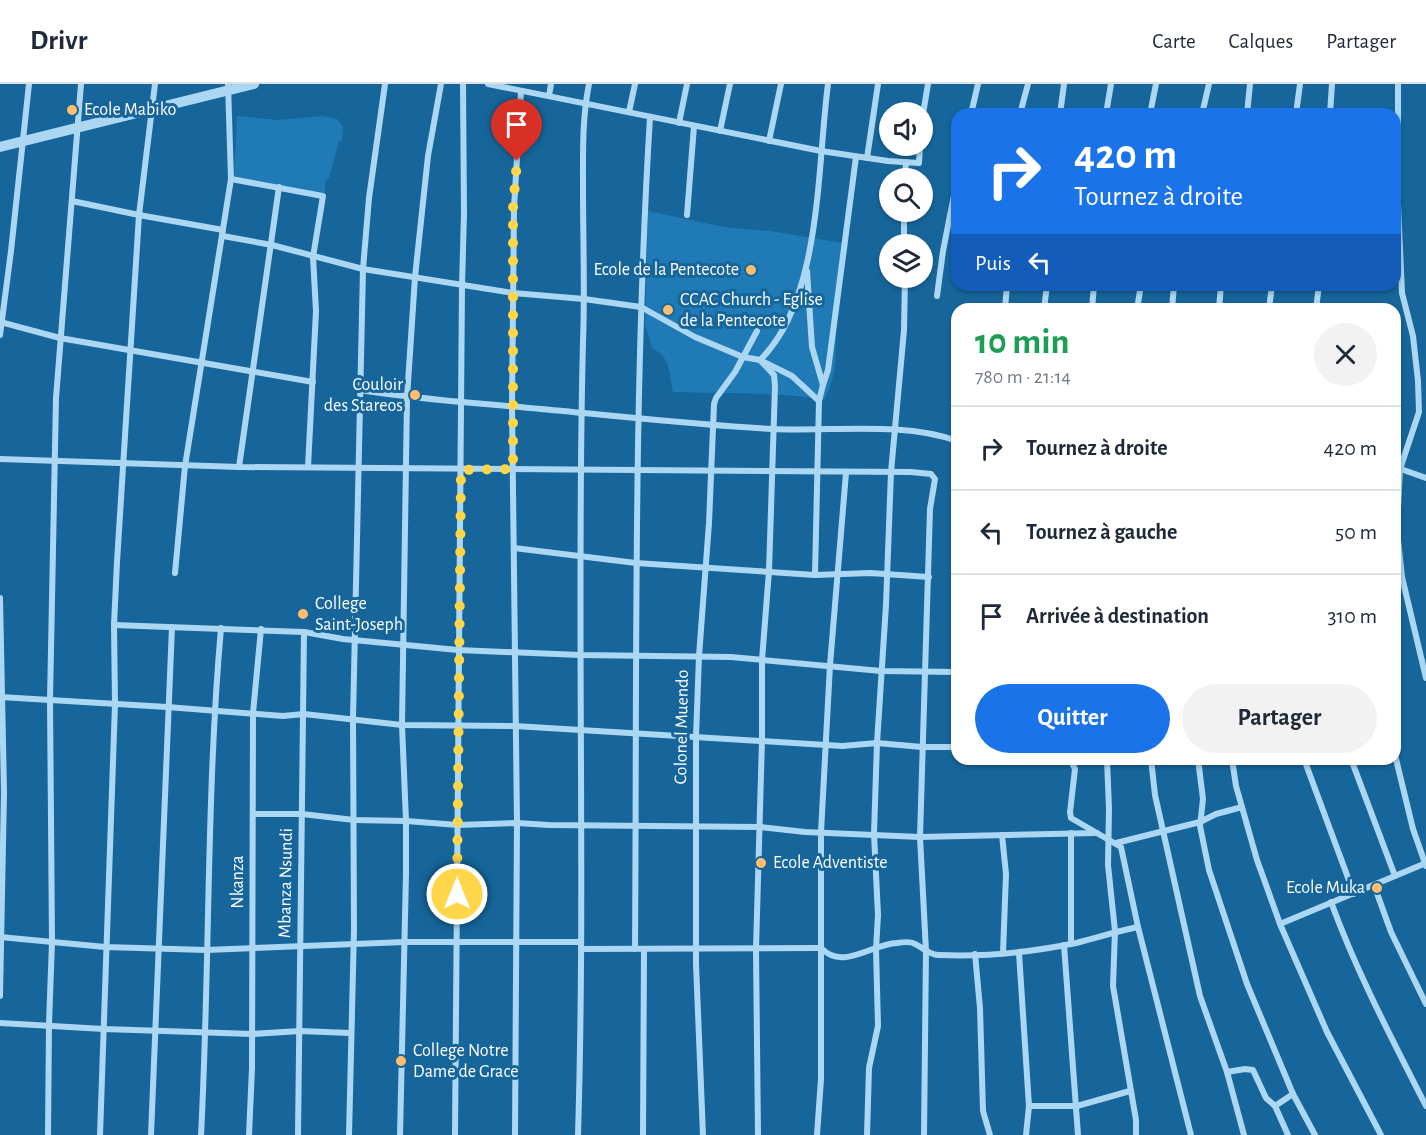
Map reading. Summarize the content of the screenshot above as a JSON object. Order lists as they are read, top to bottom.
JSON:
{
  "streets": {
    "street": ["Colonel Muendo", "Nkanza", "Mbanza Nsundi"]
  },
  "places": [
    "Ecole Mabiko",
    "Ecole de la Pentecote",
    "CCAC Church - Eglise de la Pentecote",
    "Couloir des Stareos",
    "College Saint-Joseph",
    "Ecole Adventiste",
    "Ecole Muka",
    "College Notre Dame de Grace"
  ],
  "page": {
    "header": "Drivr",
    "nav": ["Carte", "Calques", "Partager"],
    "turn": ["420 m", "Tournez à droite"],
    "then": "Puis",
    "heading": ["10 min", "780 m · 21:14"],
    "list": [
      {
        "name": "Tournez à droite",
        "value": "420 m"
      },
      {
        "name": "Tournez à gauche",
        "value": "50 m"
      },
      {
        "name": "Arrivée à destination",
        "value": "310 m"
      }
    ],
    "buttons": ["Quitter", "Partager"]
  }
}
